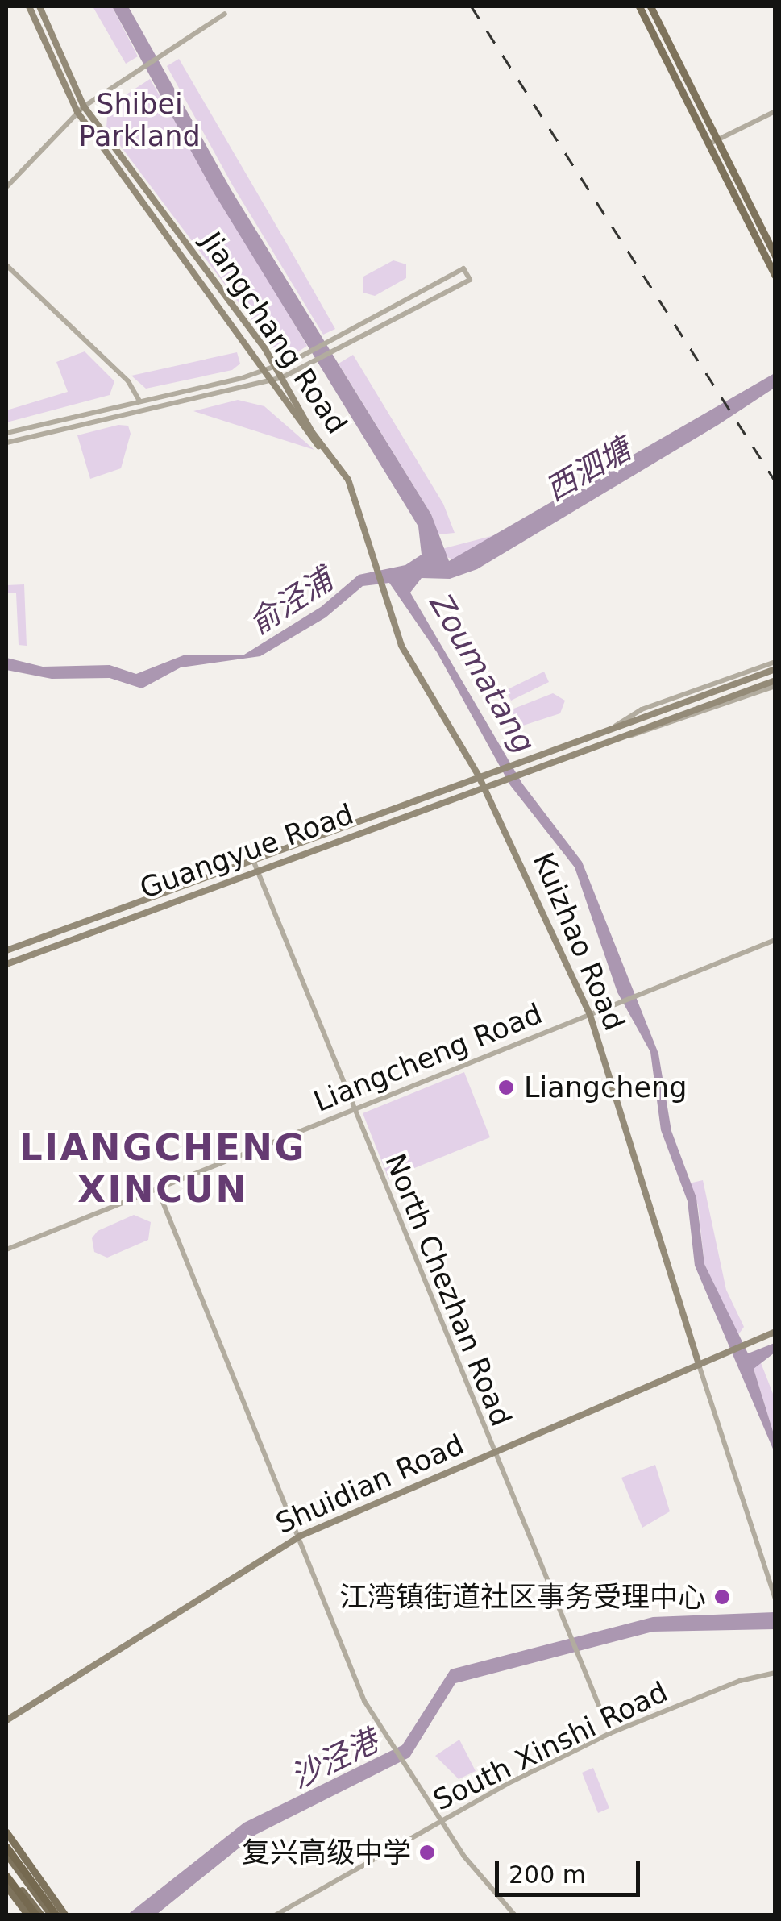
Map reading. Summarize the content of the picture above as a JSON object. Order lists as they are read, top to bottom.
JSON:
{
  "streets": {
    "main road": [
      "Jiangchang Road",
      "Guangyue Road",
      "Kuizhao Road",
      "Shuidian Road"
    ],
    "street": ["Liangcheng Road", "North Chezhan Road", "South Xinshi Road"]
  },
  "crossings": [
    ["Jiangchang Road", "Kuizhao Road"],
    ["Guangyue Road", "Kuizhao Road"],
    ["Guangyue Road", "North Chezhan Road"],
    ["Kuizhao Road", "Liangcheng Road"],
    ["Kuizhao Road", "Shuidian Road"],
    ["Liangcheng Road", "North Chezhan Road"],
    ["North Chezhan Road", "Shuidian Road"],
    ["North Chezhan Road", "South Xinshi Road"]
  ],
  "districts": ["LIANGCHENG XINCUN"],
  "water": [
    "西泗塘",
    "俞泾浦",
    "Zoumatang",
    "沙泾港"
  ],
  "parks": ["Shibei Parkland"],
  "places": ["Liangcheng", "江湾镇街道社区事务受理中心", "复兴高级中学"],
  "scale_bar": "200 m"
}
